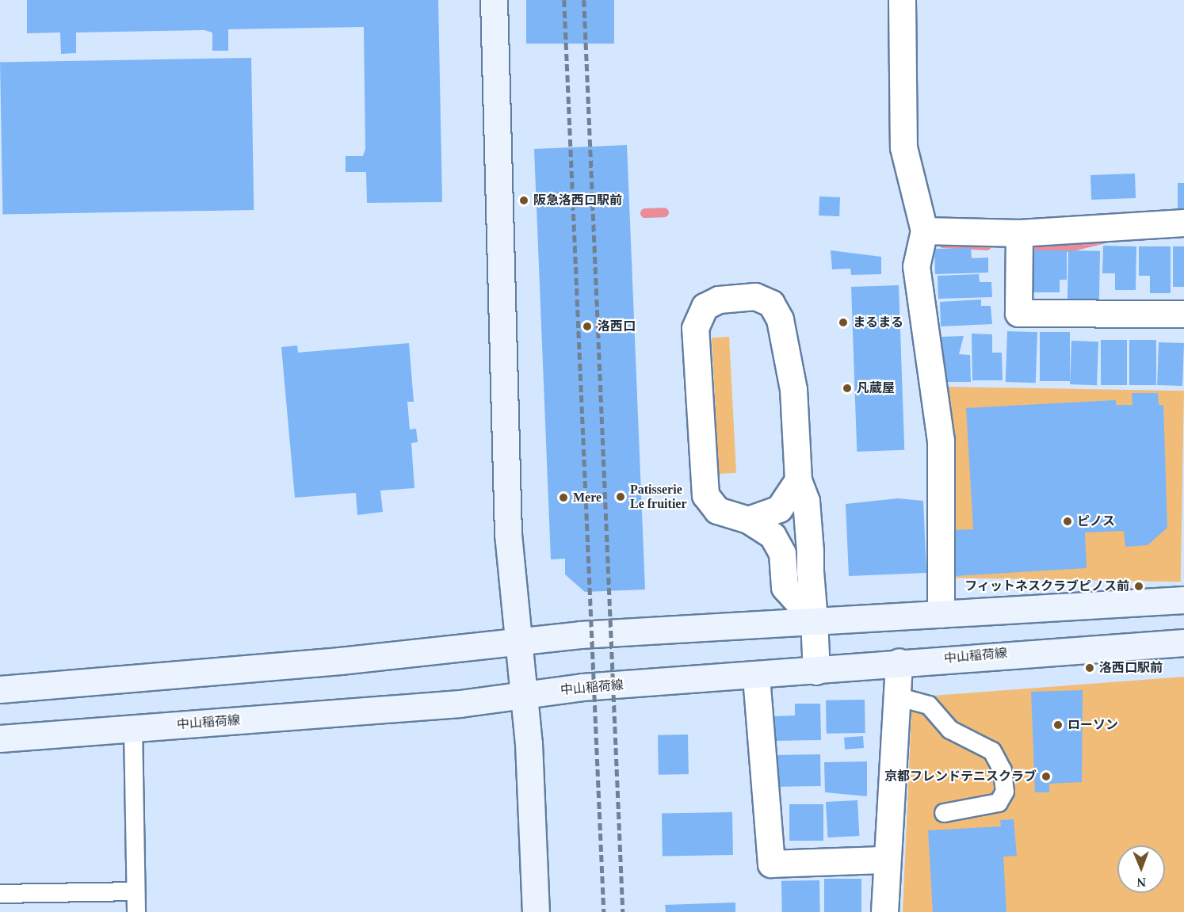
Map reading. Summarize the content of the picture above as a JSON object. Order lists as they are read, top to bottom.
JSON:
{
  "streets": {
    "main road": ["中山稲荷線"]
  },
  "places": [
    "阪急洛西口駅前",
    "まるまる",
    "洛西口",
    "凡蔵屋",
    "Patisserie Le fruitier",
    "Mere",
    "ピノス",
    "フィットネスクラブピノス前",
    "洛西口駅前",
    "ローソン",
    "京都フレンドテニスクラブ"
  ],
  "north": "bottom"
}
